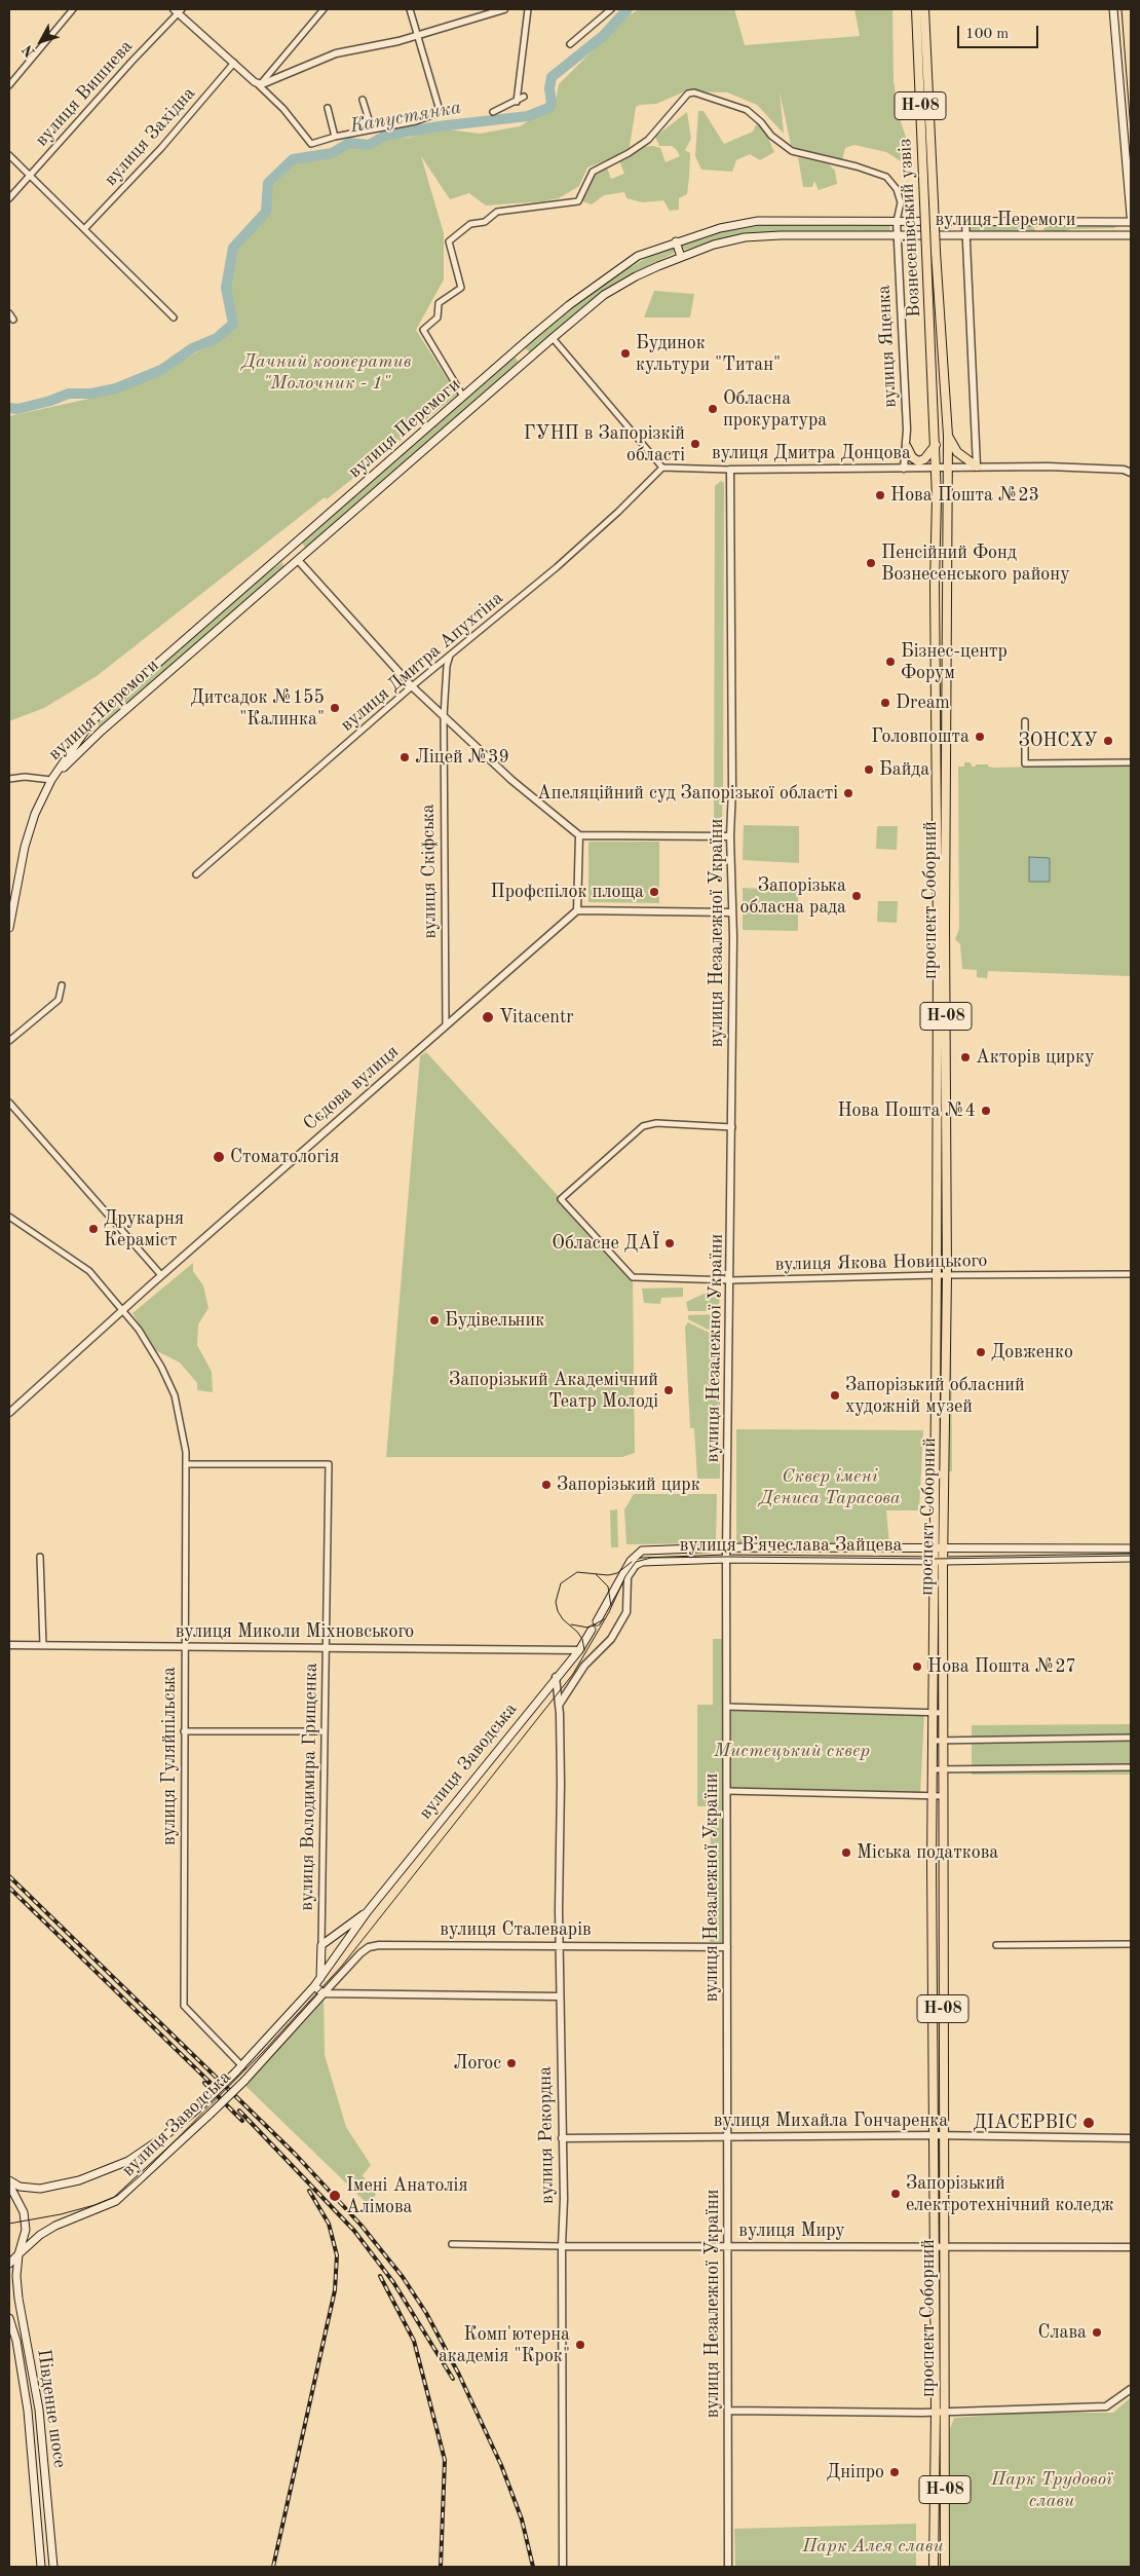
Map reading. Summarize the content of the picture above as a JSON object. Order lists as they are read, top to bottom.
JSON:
{
  "streets": {
    "main road": [
      "Н-08",
      "вулиця Перемоги",
      "Вознесенівський узвіз",
      "проспект Соборний",
      "вулиця Вʼячеслава Зайцева",
      "вулиця Заводська",
      "Південне шосе"
    ],
    "street": [
      "вулиця Вишнева",
      "вулиця Західна",
      "вулиця Яценка",
      "вулиця Дмитра Донцова",
      "вулиця Дмитра Апухтіна",
      "вулиця Скіфська",
      "вулиця Незалежної України",
      "Сєдова вулиця",
      "вулиця Якова Новицького",
      "вулиця Миколи Міхновського",
      "вулиця Гуляйпільська",
      "вулиця Володимира Грищенка",
      "вулиця Сталеварів",
      "вулиця Михайла Гончаренка",
      "вулиця Рекордна",
      "вулиця Миру"
    ]
  },
  "crossings": [
    ["вулиця Перемоги", "вулиця Яценка"],
    ["Вознесенівський узвіз", "проспект Соборний"],
    ["вулиця Яценка", "вулиця Дмитра Донцова"],
    ["вулиця Дмитра Донцова", "вулиця Дмитра Апухтіна"],
    ["вулиця Дмитра Донцова", "проспект Соборний"],
    ["вулиця Дмитра Донцова", "вулиця Незалежної України"],
    ["вулиця Дмитра Апухтіна", "вулиця Скіфська"],
    ["вулиця Скіфська", "Сєдова вулиця"],
    ["проспект Соборний", "вулиця Якова Новицького"],
    ["проспект Соборний", "вулиця Вʼячеслава Зайцева"],
    ["проспект Соборний", "вулиця Михайла Гончаренка"],
    ["проспект Соборний", "вулиця Миру"],
    ["вулиця Незалежної України", "вулиця Якова Новицького"],
    ["вулиця Незалежної України", "вулиця Вʼячеслава Зайцева"],
    ["вулиця Незалежної України", "вулиця Сталеварів"],
    ["вулиця Незалежної України", "вулиця Михайла Гончаренка"],
    ["вулиця Незалежної України", "вулиця Миру"],
    ["Сєдова вулиця", "вулиця Гуляйпільська"],
    ["вулиця Миколи Міхновського", "вулиця Гуляйпільська"],
    ["вулиця Миколи Міхновського", "вулиця Заводська"],
    ["вулиця Миколи Міхновського", "вулиця Володимира Грищенка"],
    ["вулиця Гуляйпільська", "вулиця Заводська"],
    ["вулиця Гуляйпільська", "вулиця Володимира Грищенка"],
    ["вулиця Заводська", "вулиця Володимира Грищенка"],
    ["вулиця Заводська", "вулиця Сталеварів"],
    ["вулиця Заводська", "вулиця Рекордна"],
    ["вулиця Заводська", "Південне шосе"],
    ["вулиця Сталеварів", "вулиця Рекордна"],
    ["вулиця Михайла Гончаренка", "вулиця Рекордна"],
    ["вулиця Рекордна", "вулиця Миру"]
  ],
  "water": ["Капустянка"],
  "parks": [
    "Дачний кооператив \"Молочник - 1\"",
    "Сквер імені Дениса Тарасова",
    "Мистецький сквер",
    "Парк Трудової слави",
    "Парк Алея слави"
  ],
  "places": [
    "Будинок культури \"Титан\"",
    "Обласна прокуратура",
    "ГУНП в Запорізкій області",
    "Нова Пошта №23",
    "Пенсійний Фонд Вознесенського району",
    "Бізнес-центр Форум",
    "Dream",
    "Дитсадок №155 \"Калинка\"",
    "Головпошта",
    "ЗОНСХУ",
    "Ліцей №39",
    "Байда",
    "Апеляційний суд Запорізької області",
    "Профспілок площа",
    "Запорізька обласна рада",
    "Vitacentr",
    "Акторів цирку",
    "Нова Пошта №4",
    "Стоматологія",
    "Друкарня Кераміст",
    "Обласне ДАЇ",
    "Будівельник",
    "Довженко",
    "Запорізький Академічний Театр Молоді",
    "Запорізький обласний художній музей",
    "Запорізький цирк",
    "Нова Пошта №27",
    "Міська податкова",
    "Логос",
    "ДІАСЕРВІС",
    "Запорізький електротехнічний коледж",
    "Імені Анатолія Алімова",
    "Слава",
    "Комп'ютерна академія \"Крок\"",
    "Дніпро"
  ],
  "scale_bar": "100 m",
  "north": "bottom left"
}
